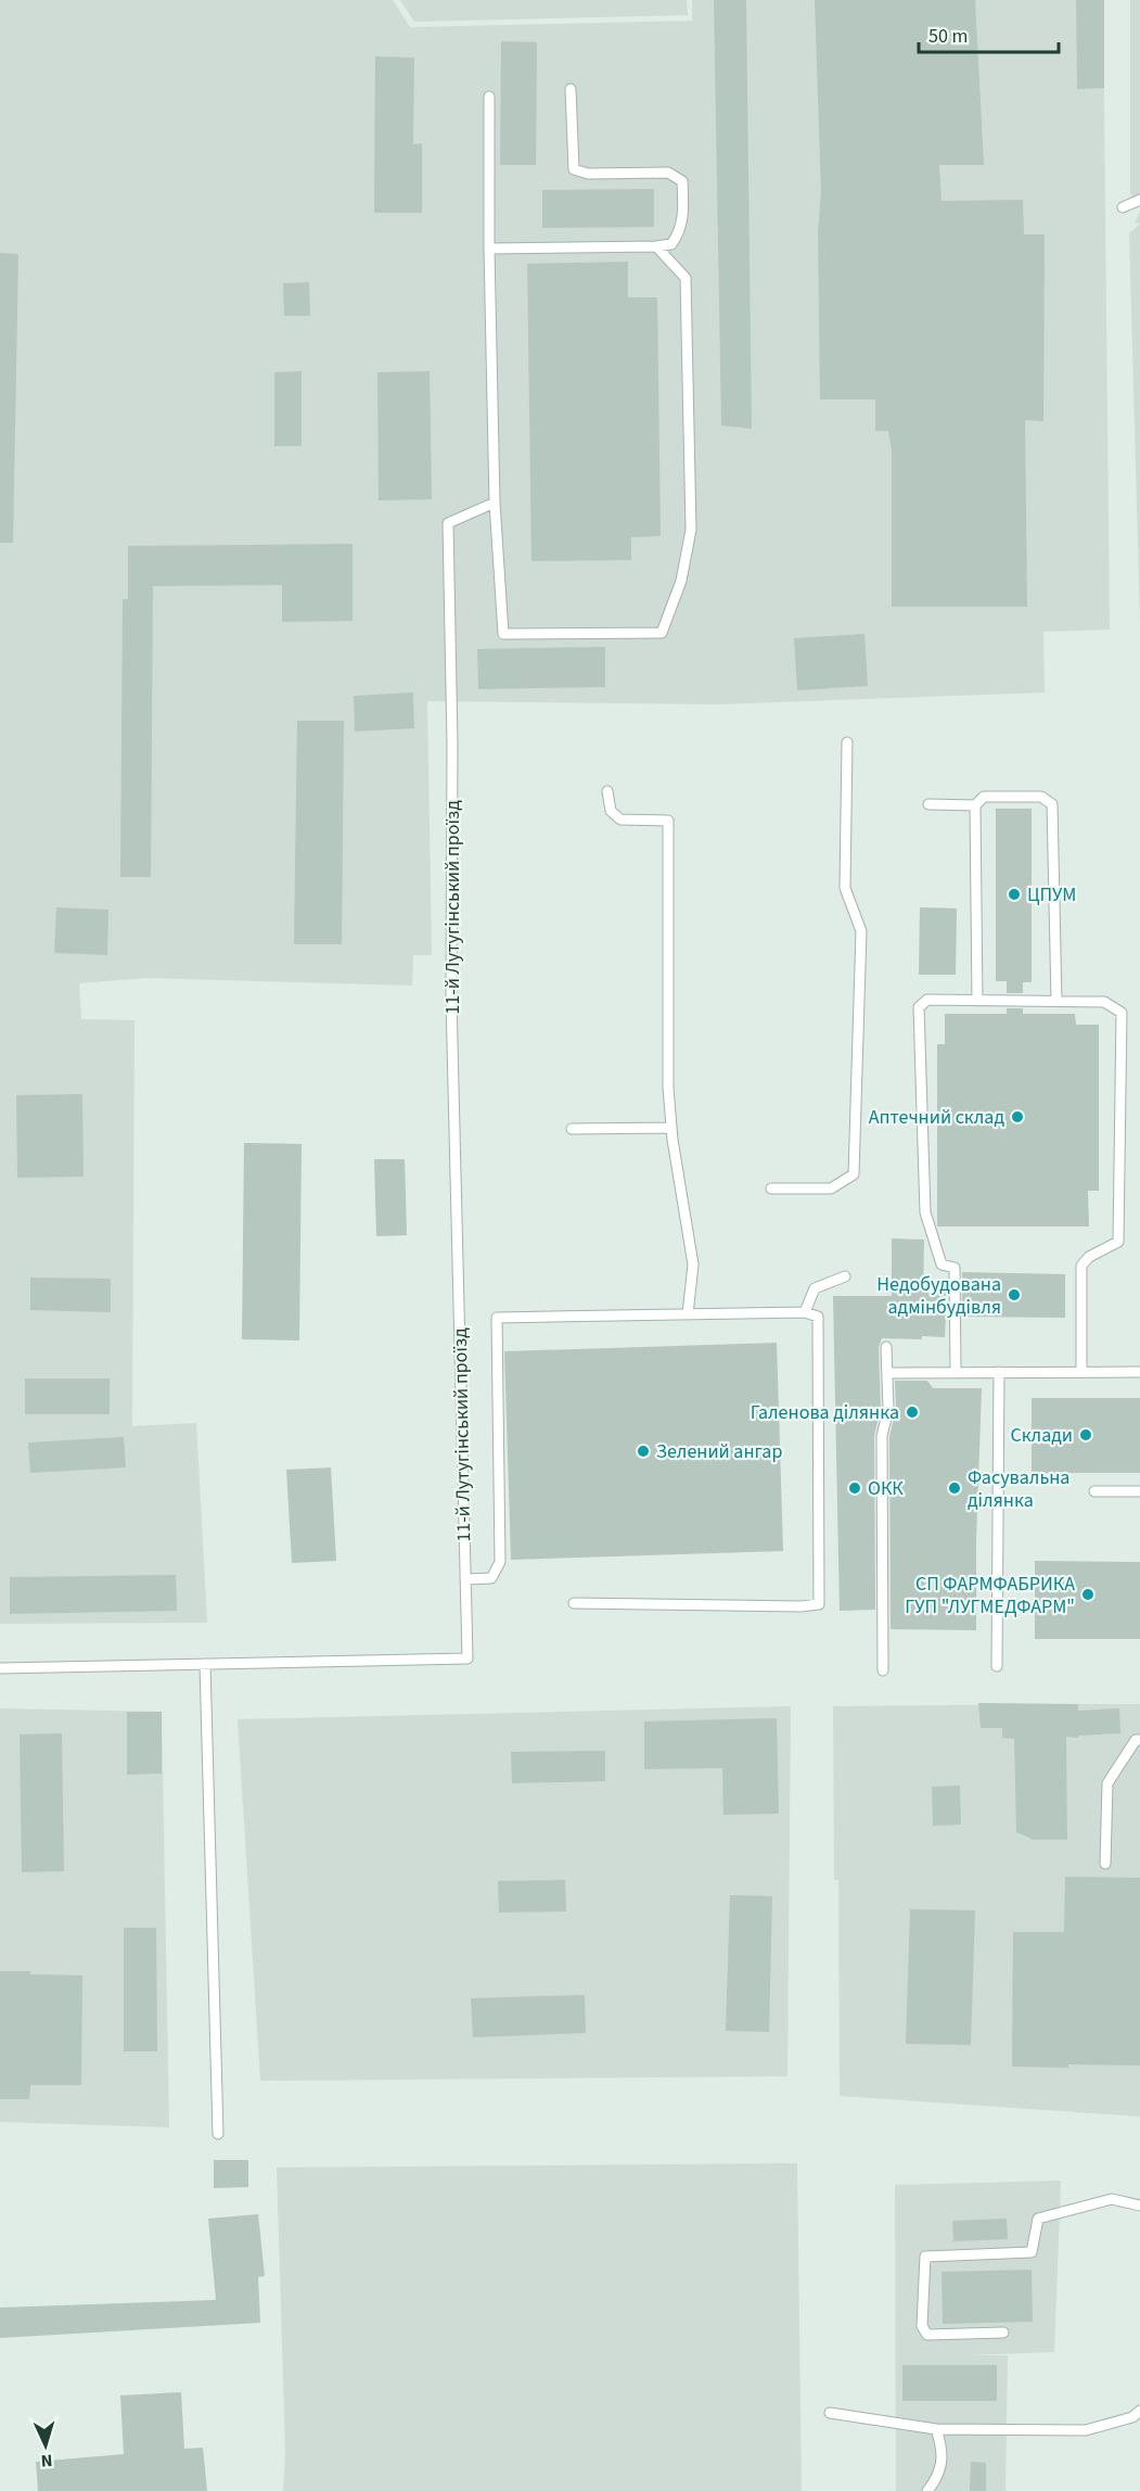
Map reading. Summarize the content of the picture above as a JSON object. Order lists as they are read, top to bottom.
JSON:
{
  "streets": {
    "lane": ["11-й Лутугінський проїзд"]
  },
  "places": [
    "ЦПУМ",
    "Аптечний склад",
    "Недобудована адмінбудівля",
    "Галенова ділянка",
    "Склади",
    "Зелений ангар",
    "ОКК",
    "Фасувальна ділянка",
    "СП ФАРМФАБРИКА ГУП \"ЛУГМЕДФАРМ\""
  ],
  "scale_bar": "50 m",
  "north": "bottom"
}
